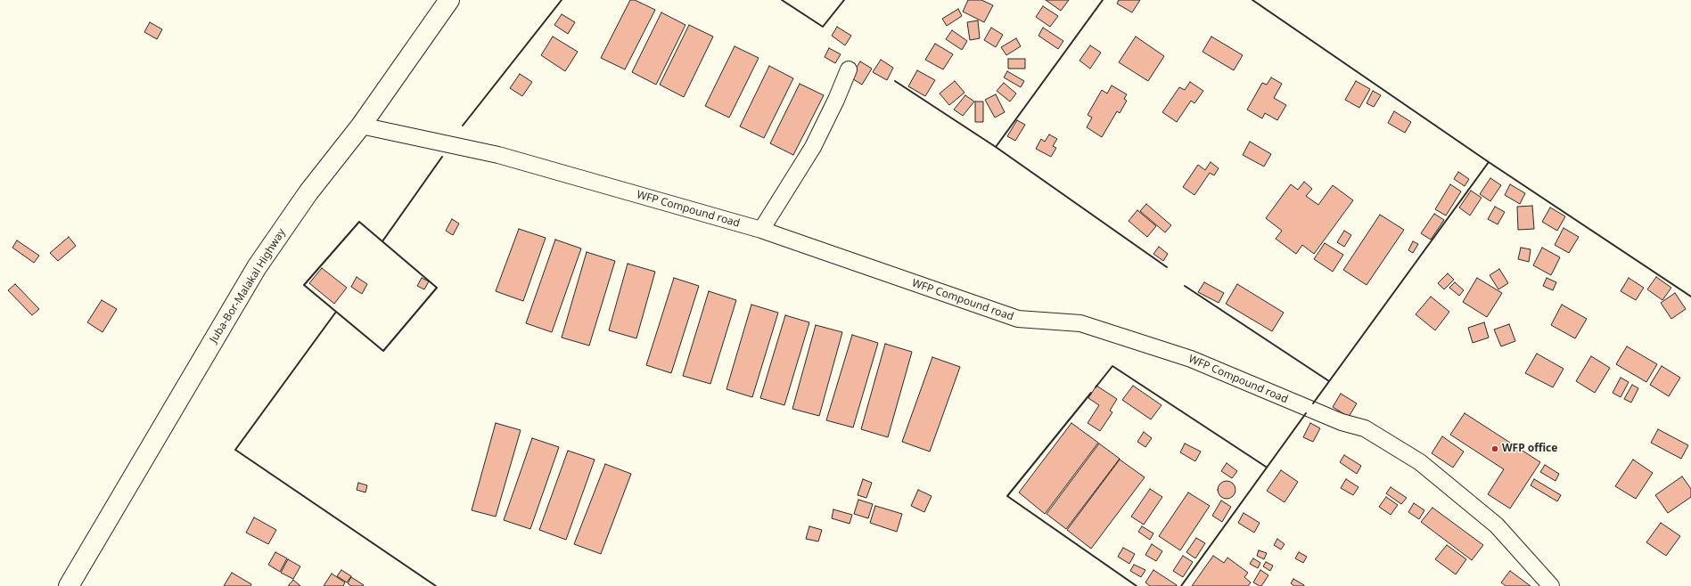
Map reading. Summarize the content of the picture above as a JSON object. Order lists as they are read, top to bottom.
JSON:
{
  "streets": {
    "main road": ["Juba-Bor-Malakal Highway"],
    "street": ["WFP Compound road"]
  },
  "crossings": [
    ["WFP Compound road", "Juba-Bor-Malakal Highway"]
  ],
  "places": ["WFP office"]
}
